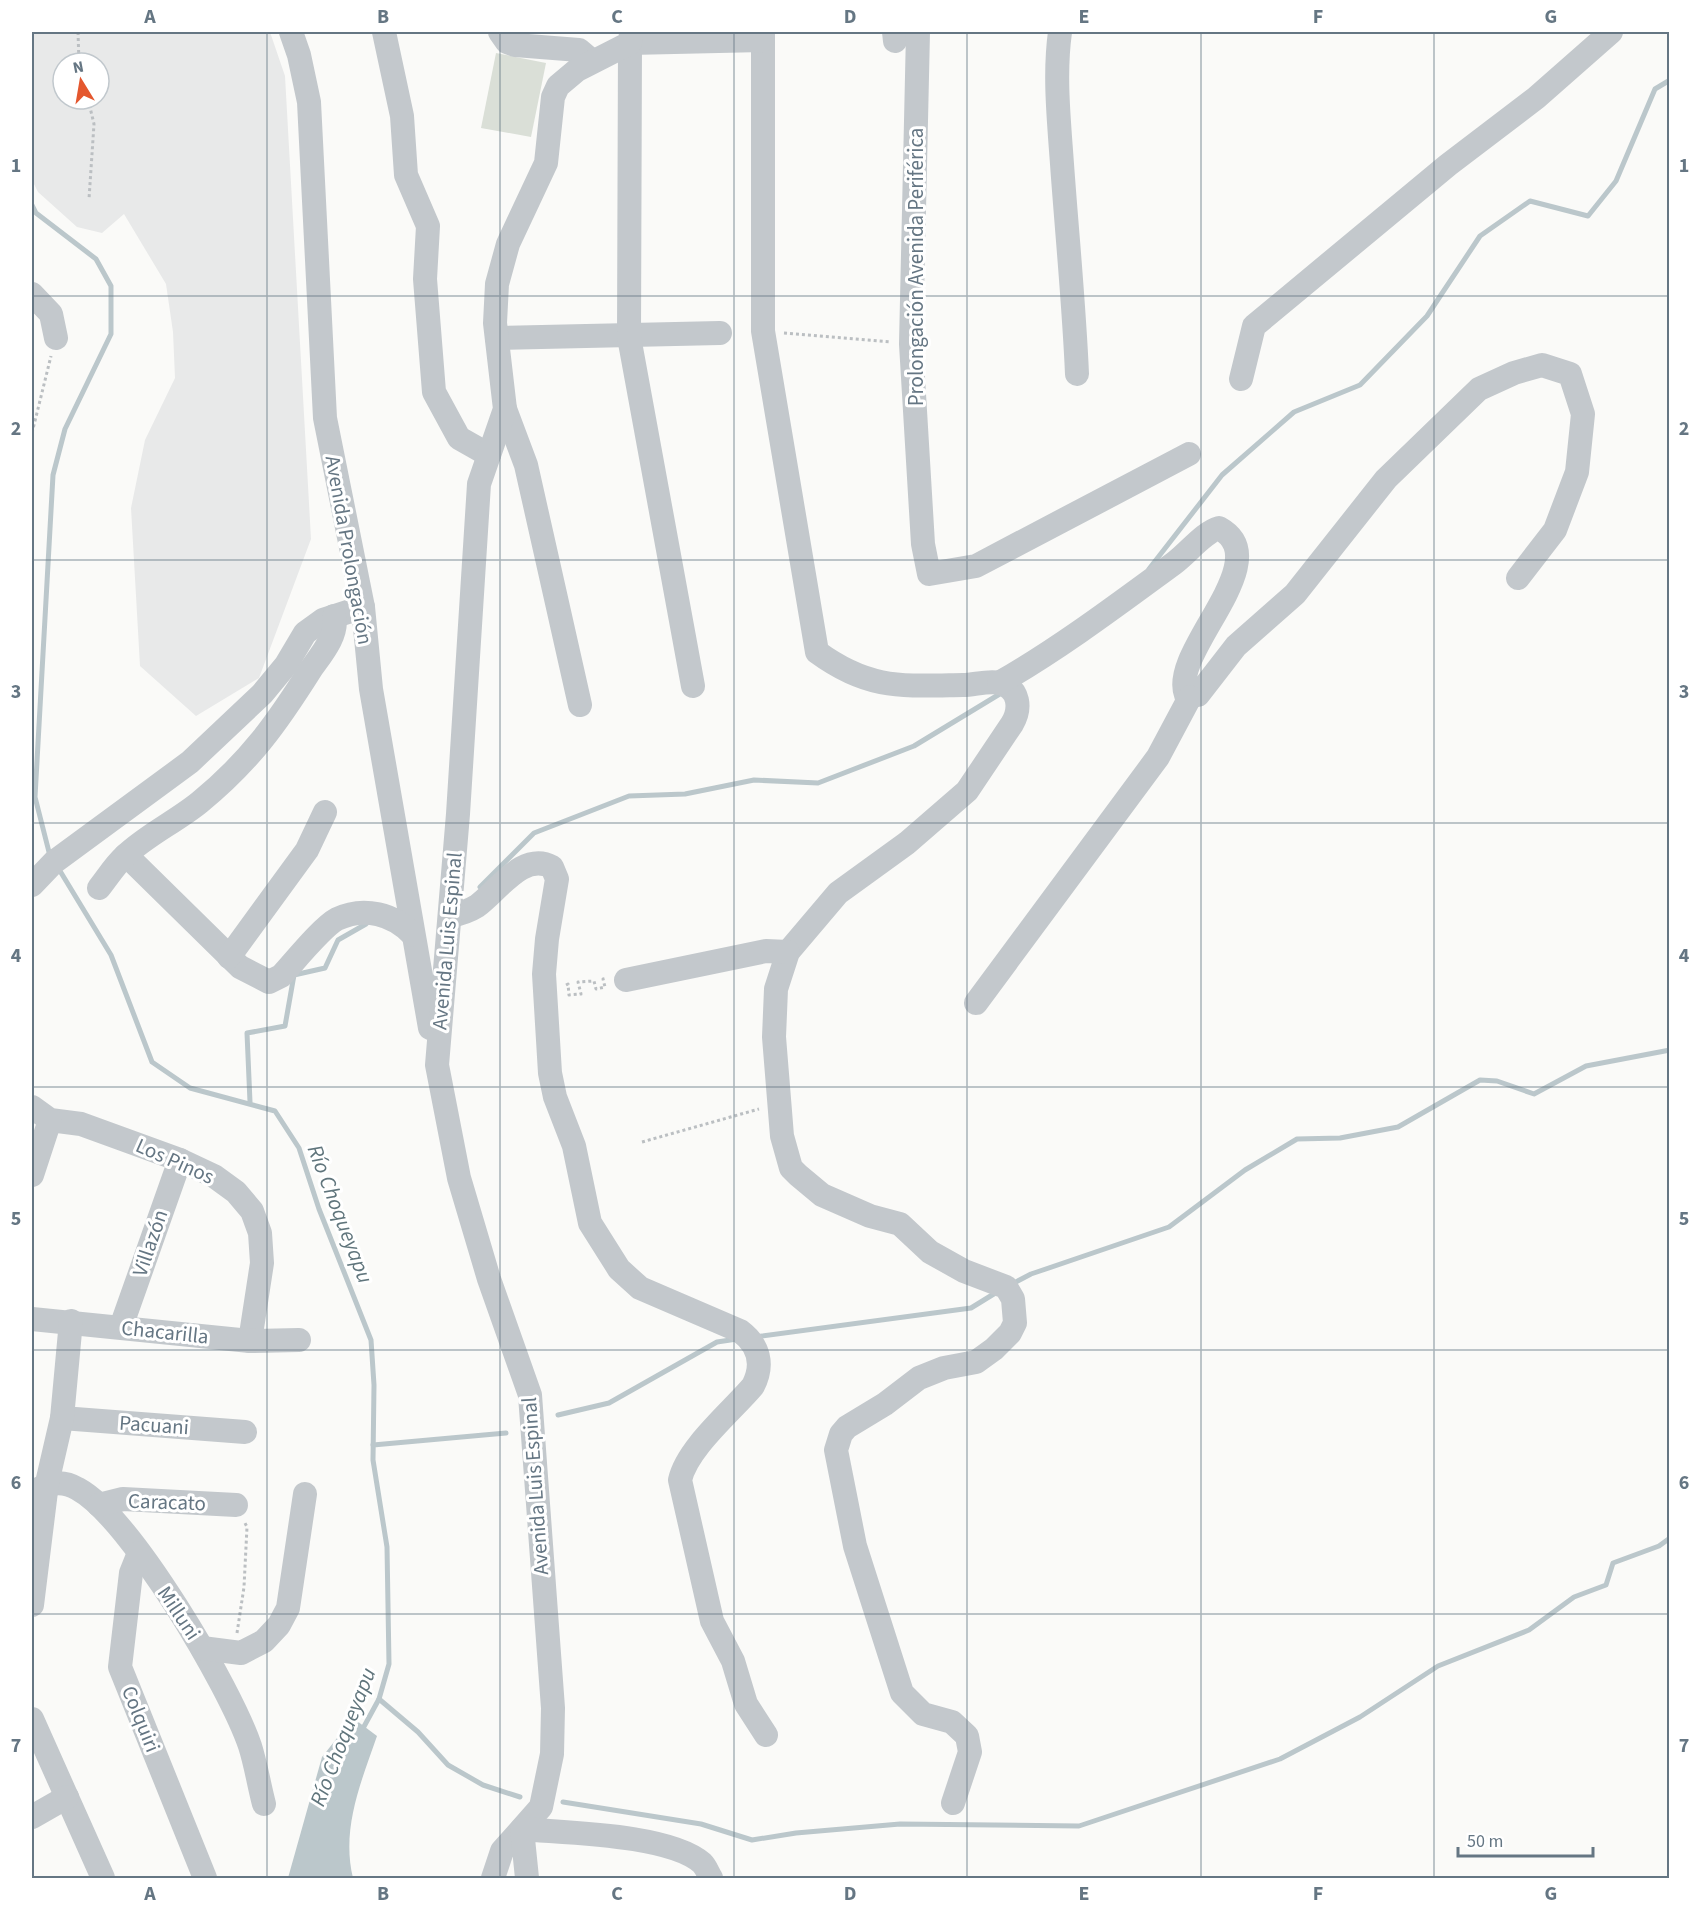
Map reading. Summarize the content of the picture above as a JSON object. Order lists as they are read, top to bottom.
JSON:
{
  "streets": {
    "street": [
      "Prolongación Avenida Periférica",
      "Avenida Prolongación",
      "Avenida Luis Espinal",
      "Los Pinos",
      "Villazón",
      "Chacarilla",
      "Pacuani",
      "Caracato",
      "Milluni",
      "Colquiri"
    ]
  },
  "crossings": [
    ["Avenida Prolongación", "Avenida Luis Espinal"],
    ["Los Pinos", "Villazón"],
    ["Los Pinos", "Chacarilla"],
    ["Villazón", "Chacarilla"],
    ["Caracato", "Milluni"],
    ["Milluni", "Colquiri"]
  ],
  "water": ["Río Choqueyapu"],
  "scale_bar": "50 m",
  "north": "top",
  "grid": {
    "columns": [
      "A",
      "B",
      "C",
      "D",
      "E",
      "F",
      "G"
    ],
    "rows": [
      "1",
      "2",
      "3",
      "4",
      "5",
      "6",
      "7"
    ]
  }
}
